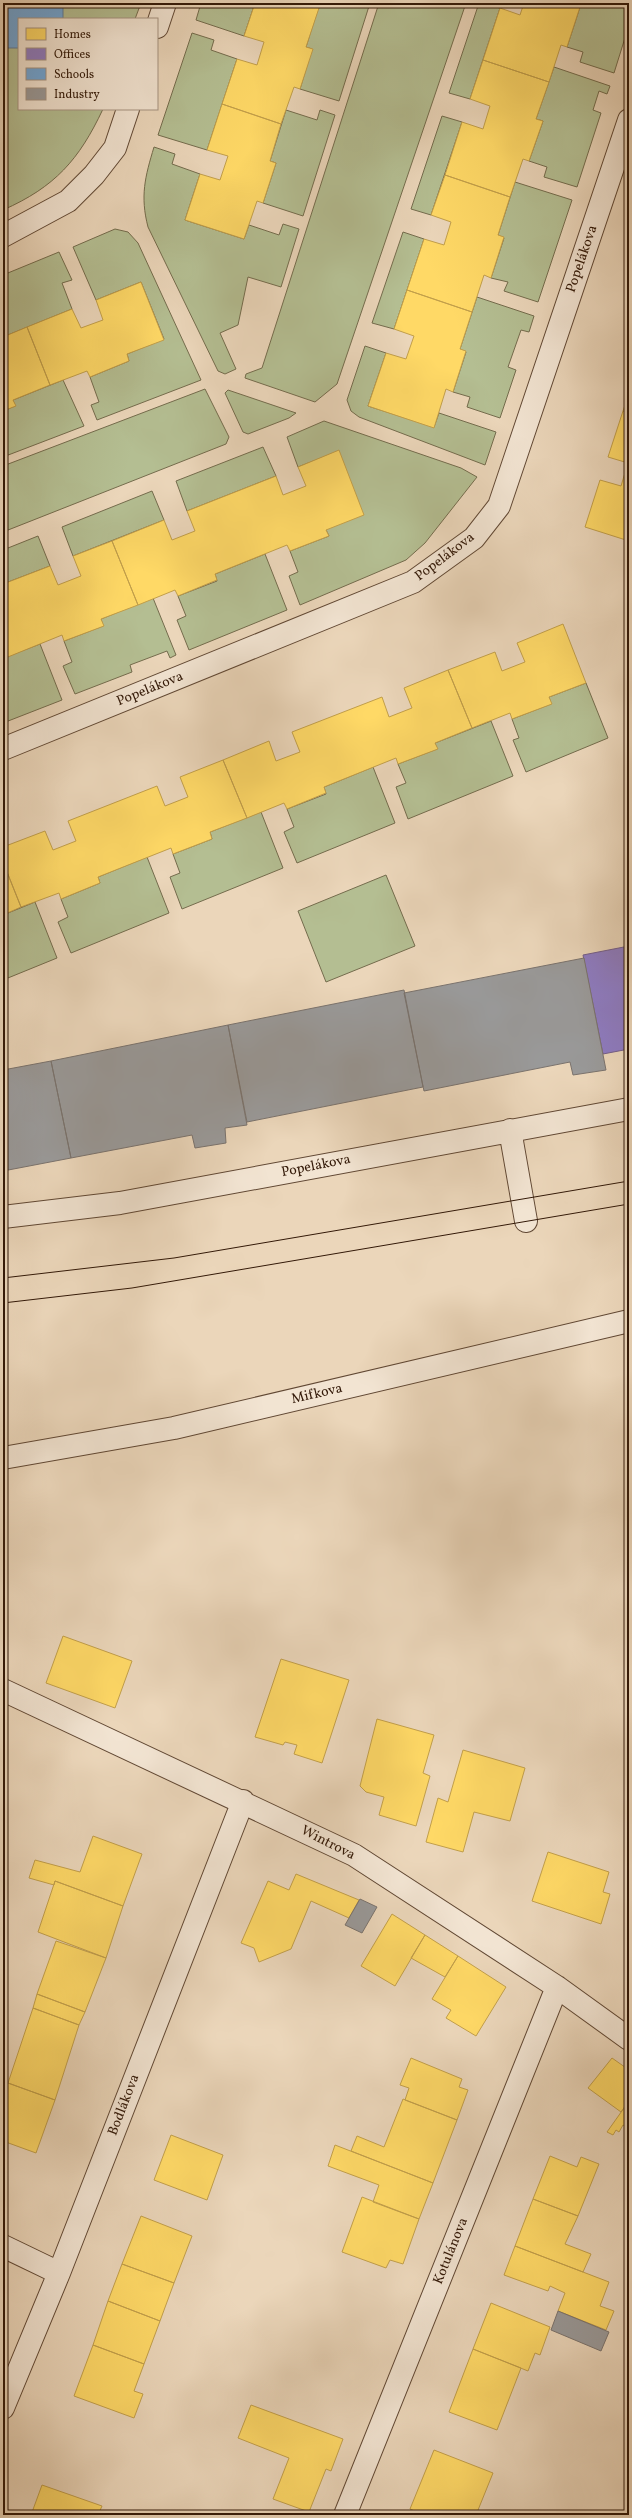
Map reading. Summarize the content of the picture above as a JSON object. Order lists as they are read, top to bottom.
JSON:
{
  "streets": {
    "street": [
      "Popelákova",
      "Mifkova",
      "Wintrova",
      "Bodlákova",
      "Kotulánova"
    ]
  },
  "crossings": [
    ["Wintrova", "Bodlákova"],
    ["Wintrova", "Kotulánova"]
  ],
  "legend": [
    "Homes",
    "Offices",
    "Schools",
    "Industry"
  ]
}
